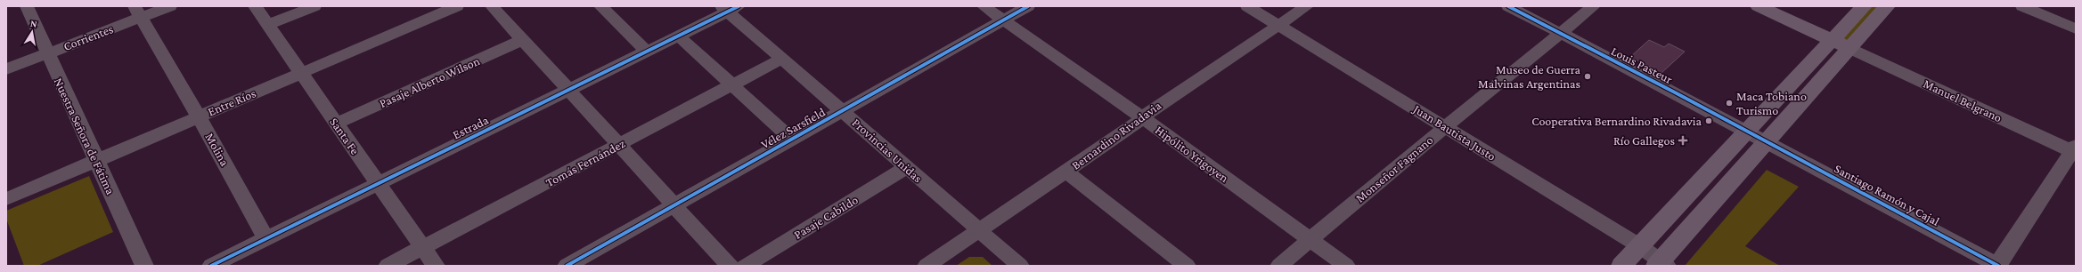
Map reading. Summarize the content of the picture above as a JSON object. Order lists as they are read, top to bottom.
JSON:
{
  "streets": {
    "street": [
      "Corrientes",
      "Louis Pasteur",
      "Pasaje Alberto Wilson",
      "Manuel Belgrano",
      "Entre Ríos",
      "Estrada",
      "Vélez Sarsfield",
      "Juan Bautista Justo",
      "Bernardino Rivadavia",
      "Nuestra Señora de Fátima",
      "Santa Fe",
      "Molina",
      "Provincias Unidas",
      "Hipólito Yrigoyen",
      "Tomás Fernández",
      "Monseñor Fagnano",
      "Santiago Ramón y Cajal",
      "Pasaje Cabildo"
    ]
  },
  "crossings": [
    ["Corrientes", "Nuestra Señora de Fátima"],
    ["Corrientes", "Molina"],
    ["Louis Pasteur", "Monseñor Fagnano"],
    ["Louis Pasteur", "Santiago Ramón y Cajal"],
    ["Pasaje Alberto Wilson", "Santa Fe"],
    ["Entre Ríos", "Nuestra Señora de Fátima"],
    ["Entre Ríos", "Santa Fe"],
    ["Entre Ríos", "Molina"],
    ["Estrada", "Santa Fe"],
    ["Estrada", "Molina"],
    ["Estrada", "Provincias Unidas"],
    ["Vélez Sarsfield", "Provincias Unidas"],
    ["Vélez Sarsfield", "Hipólito Yrigoyen"],
    ["Juan Bautista Justo", "Bernardino Rivadavia"],
    ["Juan Bautista Justo", "Monseñor Fagnano"],
    ["Bernardino Rivadavia", "Provincias Unidas"],
    ["Bernardino Rivadavia", "Hipólito Yrigoyen"],
    ["Santa Fe", "Tomás Fernández"],
    ["Provincias Unidas", "Tomás Fernández"],
    ["Provincias Unidas", "Pasaje Cabildo"],
    ["Hipólito Yrigoyen", "Monseñor Fagnano"]
  ],
  "places": {
    "other": ["Museo de Guerra Malvinas Argentinas", "Maca Tobiano Turismo", "Cooperativa Bernardino Rivadavia"],
    "health": ["Río Gallegos"]
  },
  "north": "top"
}
